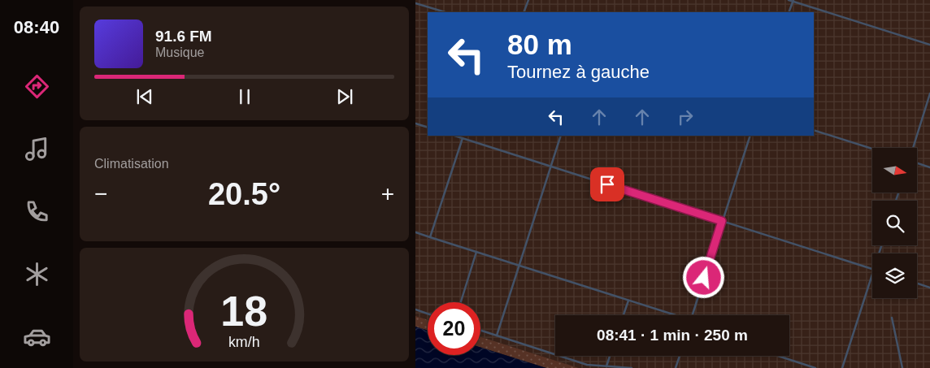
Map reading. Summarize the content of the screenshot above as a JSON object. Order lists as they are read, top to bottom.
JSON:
{
  "north": "right",
  "page": {
    "tabs": "08:40",
    "turn": ["80 m", "Tournez à gauche"],
    "song": ["91.6 FM", "Musique"],
    "tile": "Climatisation",
    "heat": ["−", "20.5°", "+"],
    "limit": "20",
    "trip": "08:41 · 1 min · 250 m",
    "gauge": ["18", "km/h"]
  }
}
